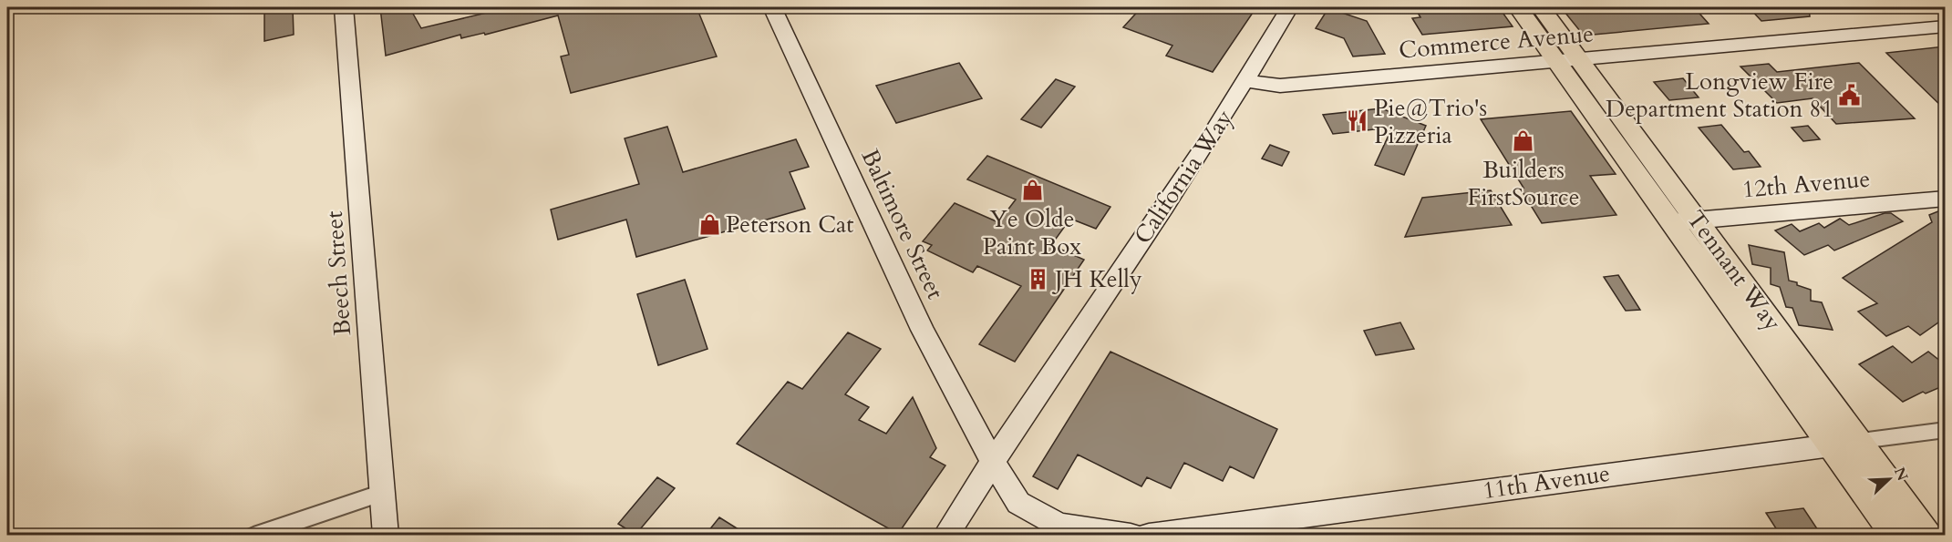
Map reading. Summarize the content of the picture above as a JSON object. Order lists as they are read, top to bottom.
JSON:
{
  "streets": {
    "main road": ["Tennant Way"],
    "street": [
      "Commerce Avenue",
      "California Way",
      "12th Avenue",
      "Baltimore Street",
      "Beech Street",
      "11th Avenue"
    ]
  },
  "crossings": [
    ["Commerce Avenue", "California Way"],
    ["Commerce Avenue", "Tennant Way"],
    ["California Way", "Baltimore Street"],
    ["12th Avenue", "Tennant Way"],
    ["Tennant Way", "11th Avenue"]
  ],
  "places": {
    "public building": ["Longview Fire Department Station 81"],
    "restaurant": ["Pie@Trio's Pizzeria"],
    "shop": ["Builders FirstSource", "Ye Olde Paint Box", "Peterson Cat"],
    "building": ["JH Kelly"]
  },
  "north": "top right"
}
